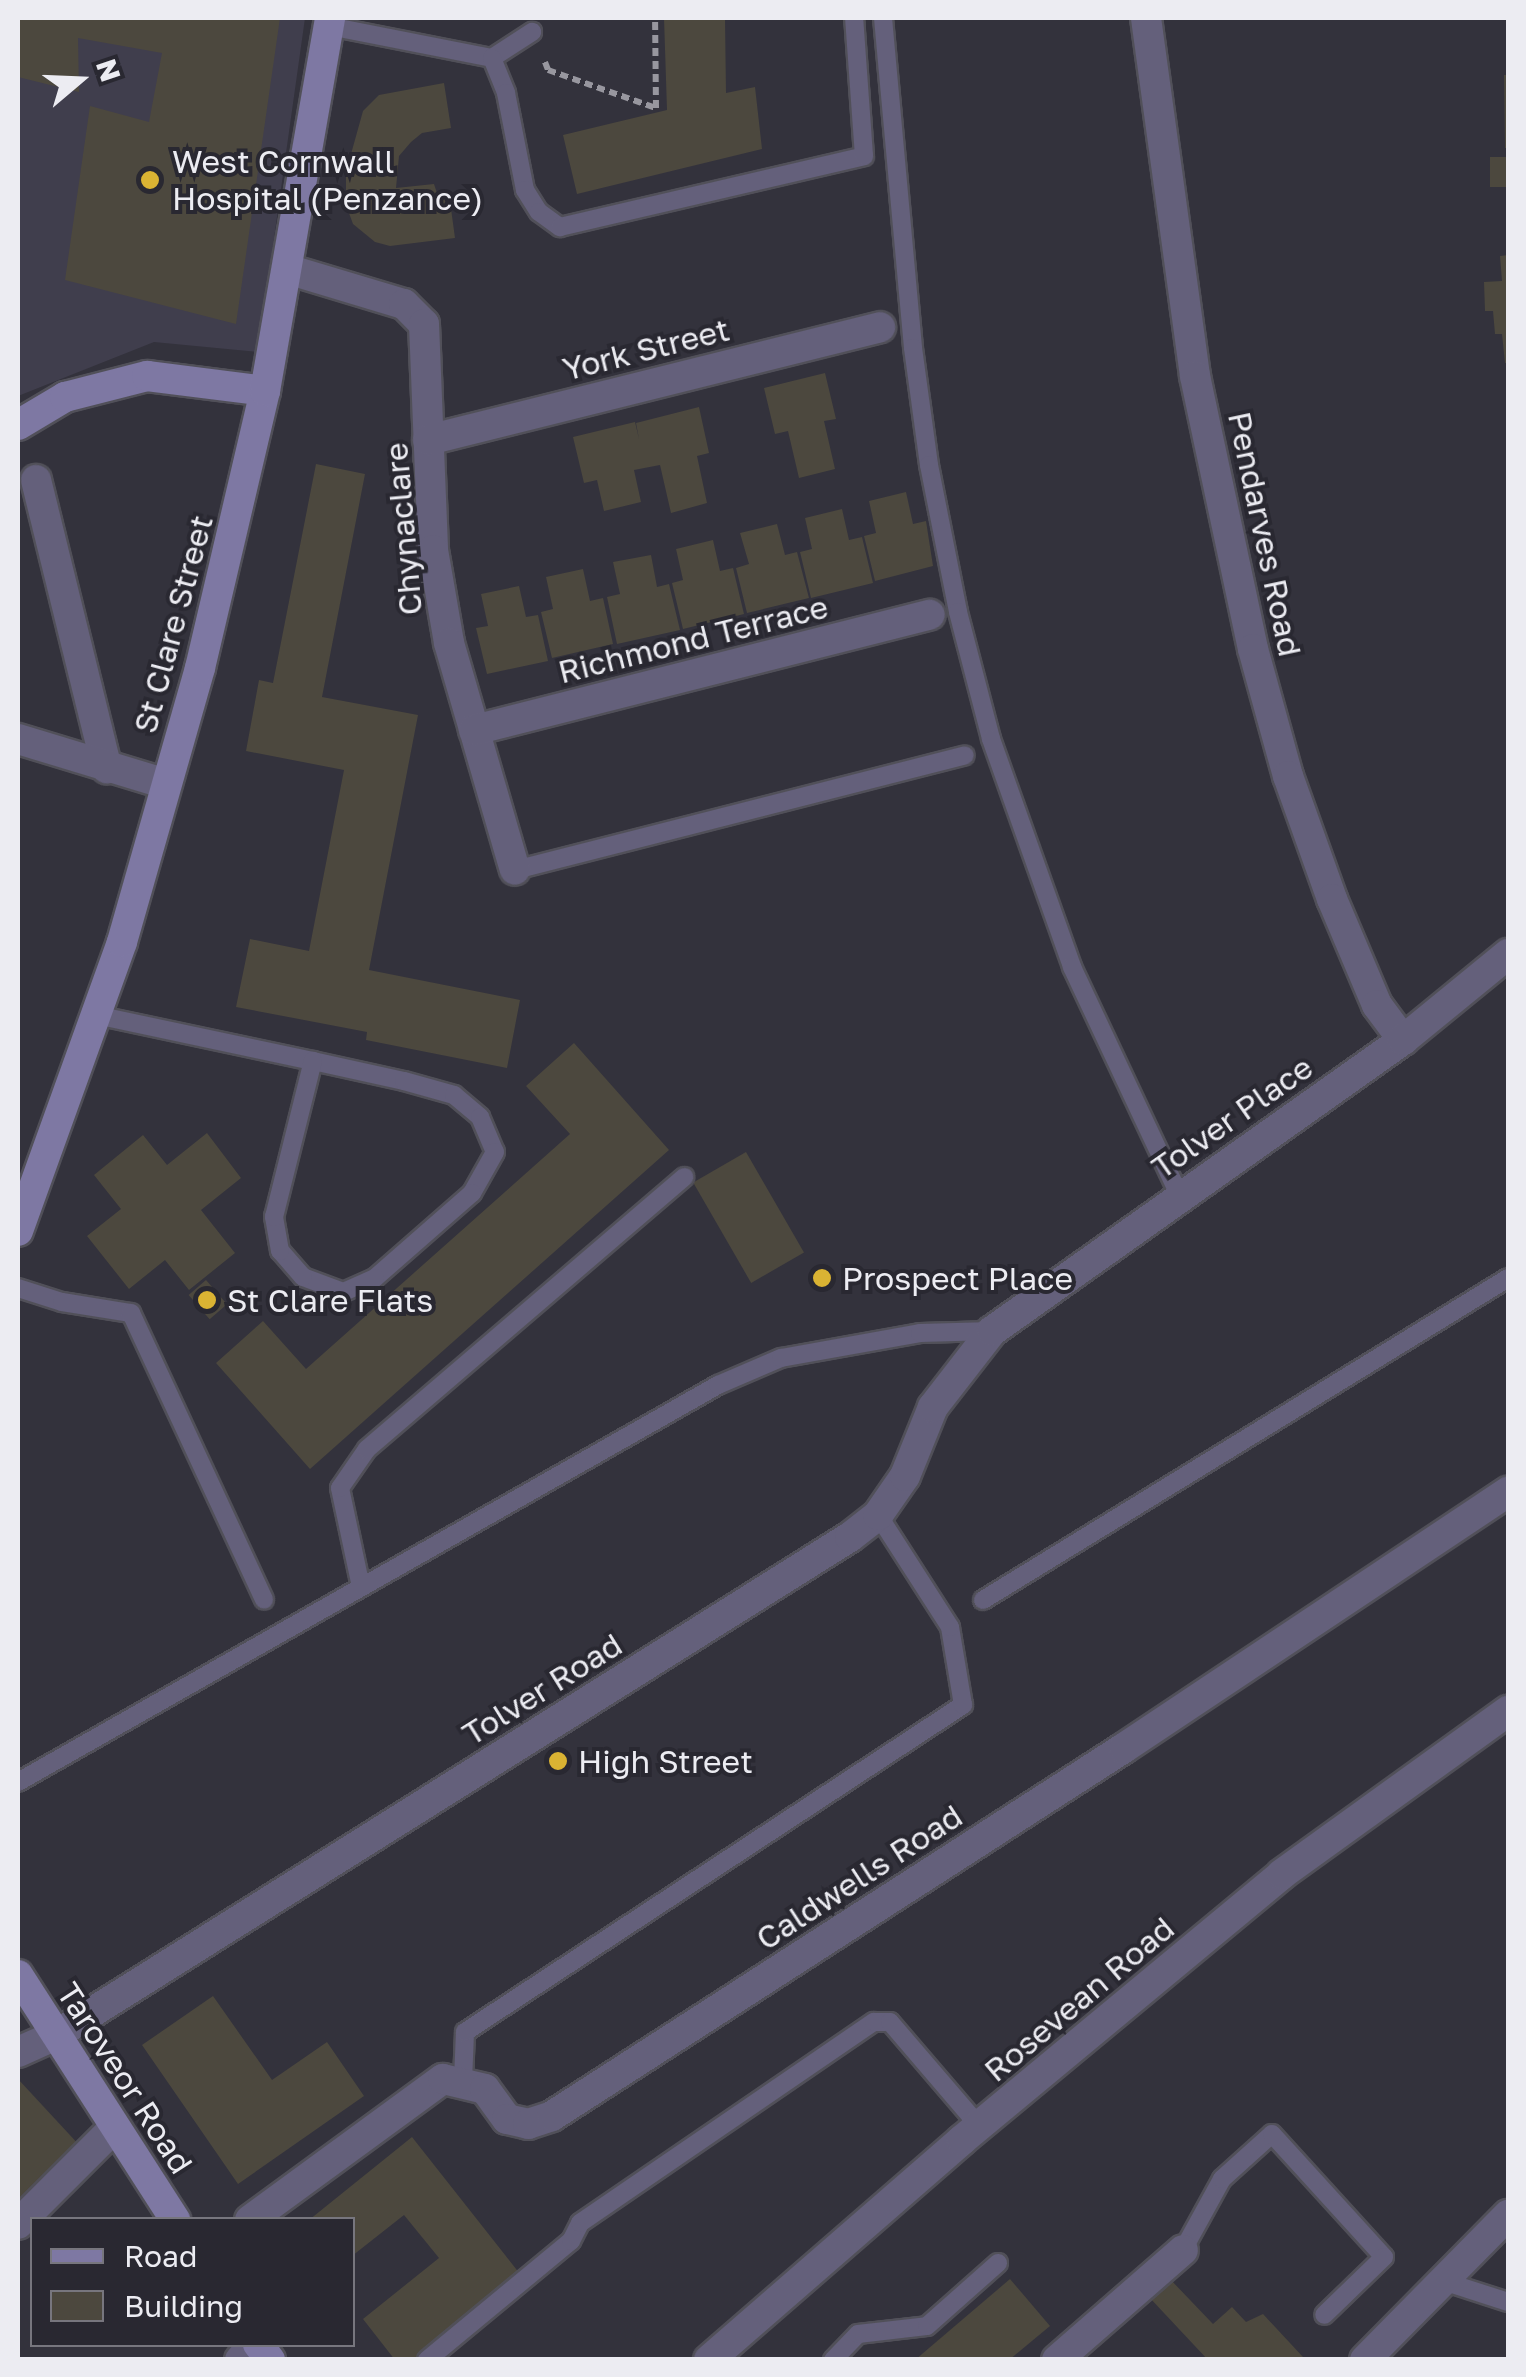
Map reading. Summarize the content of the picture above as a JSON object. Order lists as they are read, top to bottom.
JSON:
{
  "streets": {
    "street": [
      "York Street",
      "Chynaclare",
      "Pendarves Road",
      "St Clare Street",
      "Richmond Terrace",
      "Tolver Place",
      "Tolver Road",
      "Caldwells Road",
      "Rosevean Road",
      "Taroveor Road"
    ]
  },
  "crossings": [
    ["York Street", "Chynaclare"],
    ["Chynaclare", "St Clare Street"],
    ["Chynaclare", "Richmond Terrace"],
    ["Pendarves Road", "Tolver Place"],
    ["Tolver Place", "Tolver Road"],
    ["Tolver Road", "Taroveor Road"]
  ],
  "places": [
    "West Cornwall Hospital (Penzance)",
    "Prospect Place",
    "St Clare Flats",
    "High Street"
  ],
  "legend": ["Road", "Building"],
  "north": "right"
}
